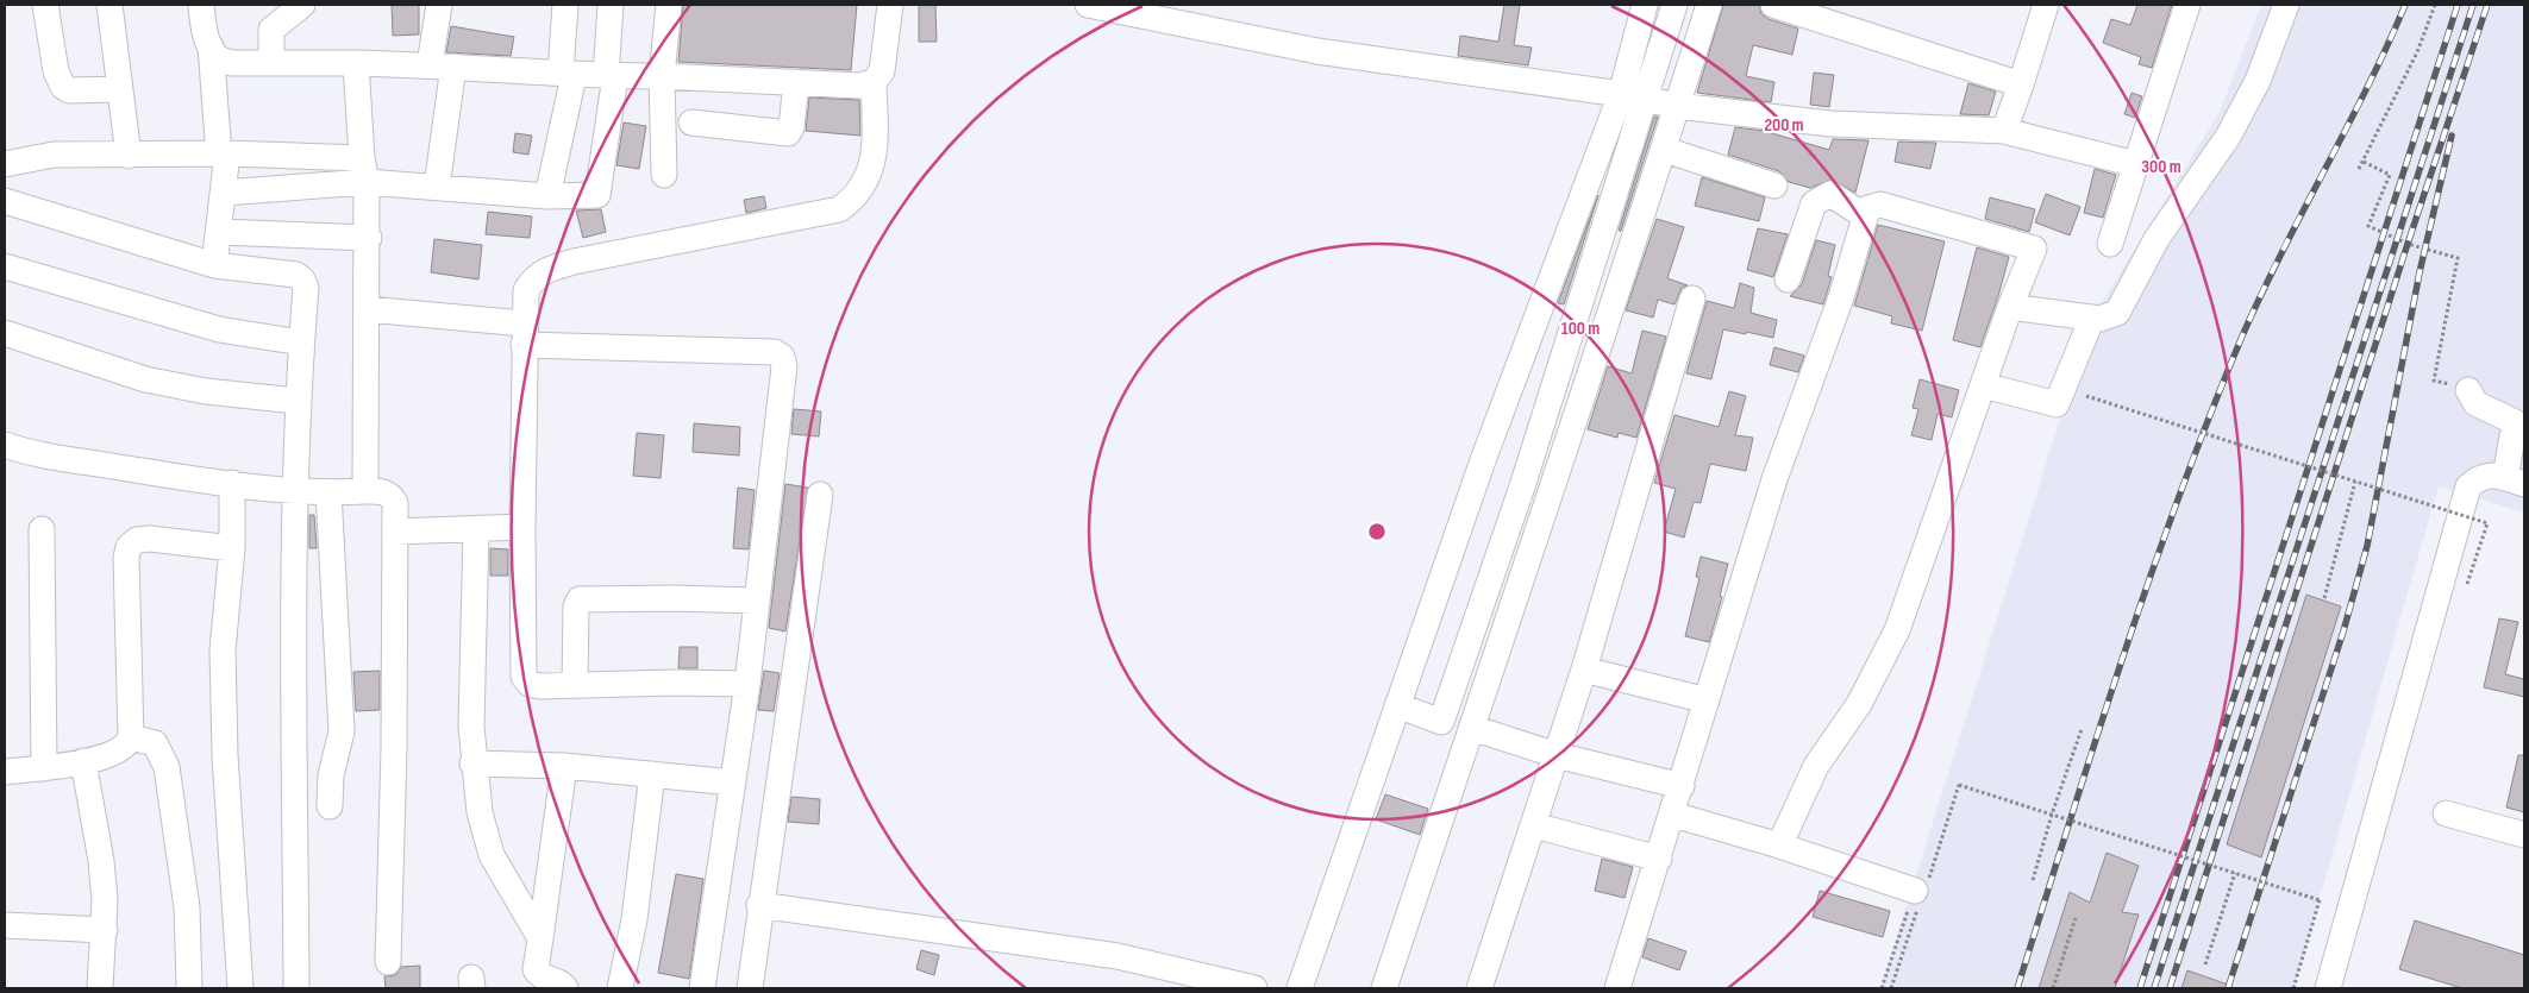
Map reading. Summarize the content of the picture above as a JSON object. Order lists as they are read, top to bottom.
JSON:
{
  "rings": ["200 m", "300 m", "100 m"]
}
